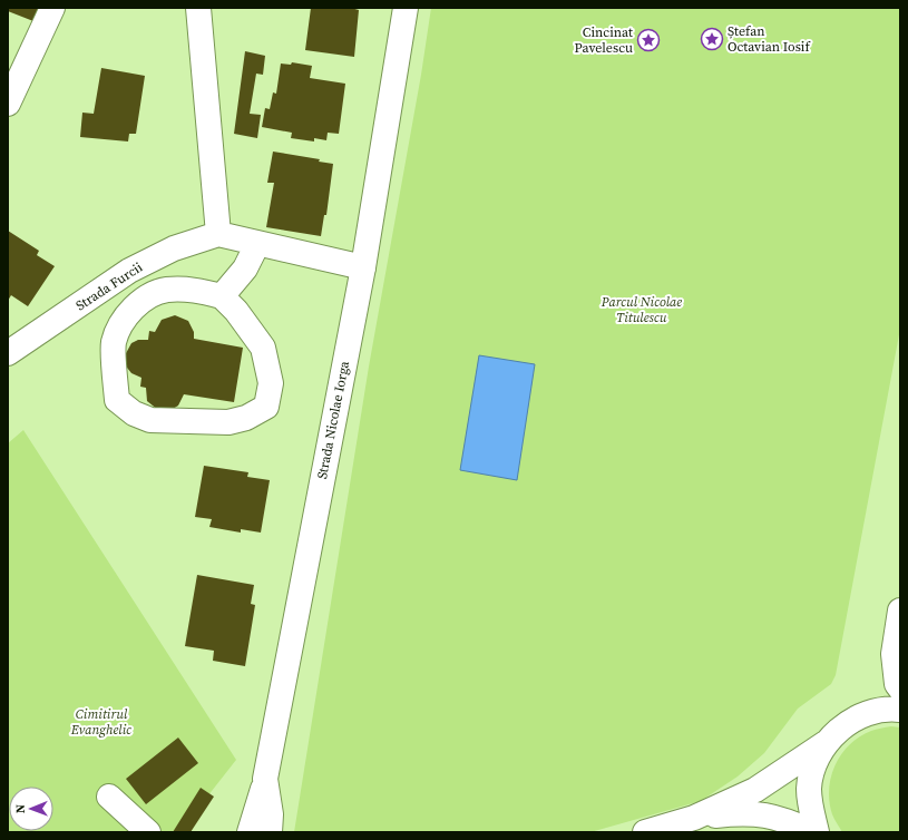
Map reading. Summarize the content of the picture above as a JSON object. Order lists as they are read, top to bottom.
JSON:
{
  "streets": {
    "main road": ["Strada Furcii", "Strada Nicolae Iorga"]
  },
  "parks": ["Parcul Nicolae Titulescu", "Cimitirul Evanghelic"],
  "places": {
    "place": ["Ștefan Octavian Iosif", "Cincinat Pavelescu"]
  },
  "north": "left"
}
